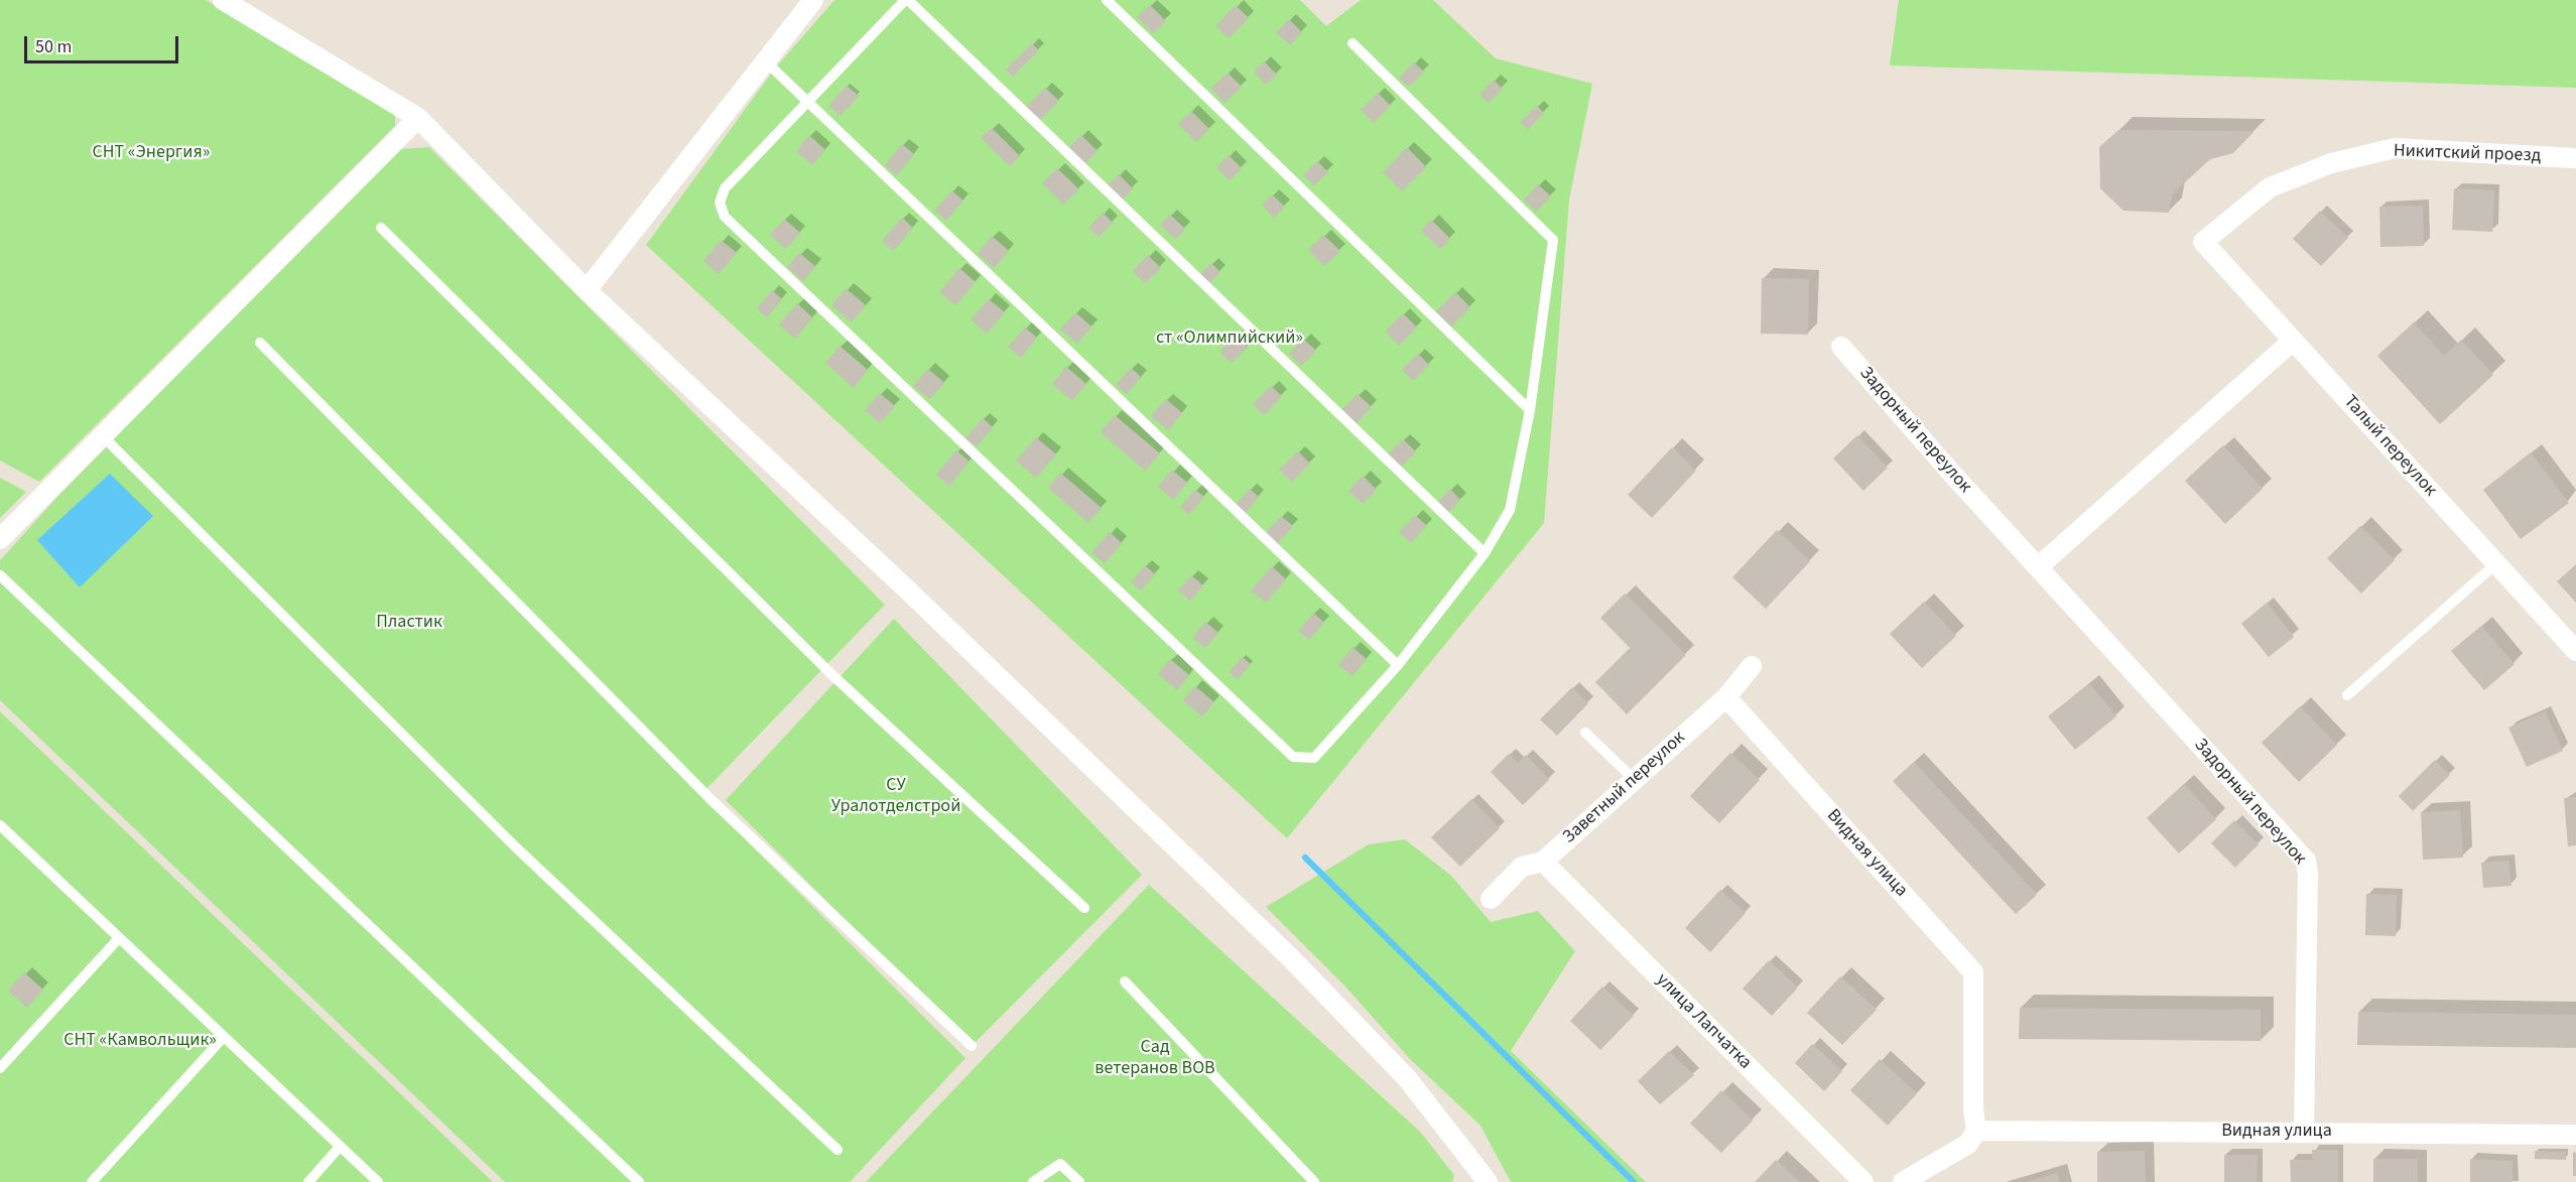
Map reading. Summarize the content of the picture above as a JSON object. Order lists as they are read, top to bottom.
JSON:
{
  "streets": {
    "street": [
      "Никитский проезд",
      "Задорный переулок",
      "Талый переулок",
      "Заветный переулок",
      "Видная улица",
      "улица Лапчатка"
    ]
  },
  "crossings": [
    ["Никитский проезд", "Талый переулок"],
    ["Задорный переулок", "Видная улица"],
    ["Заветный переулок", "Видная улица"],
    ["Заветный переулок", "улица Лапчатка"]
  ],
  "parks": [
    "СНТ «Энергия»",
    "ст «Олимпийский»",
    "Пластик",
    "СУ Уралотделстрой",
    "СНТ «Камвольщик»",
    "Сад ветеранов ВОВ"
  ],
  "scale_bar": "50 m"
}
